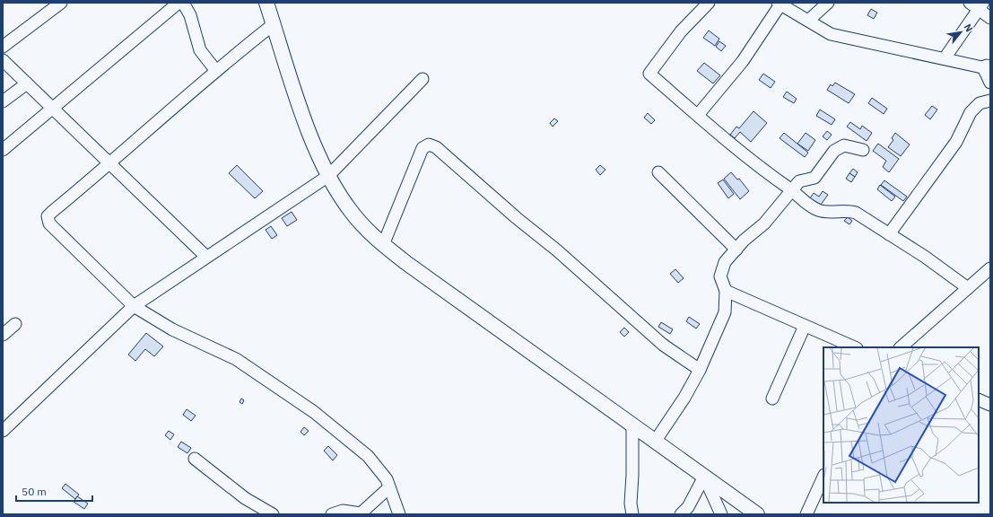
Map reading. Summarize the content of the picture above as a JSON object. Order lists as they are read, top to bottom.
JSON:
{
  "scale_bar": "50 m",
  "north": "top right"
}
